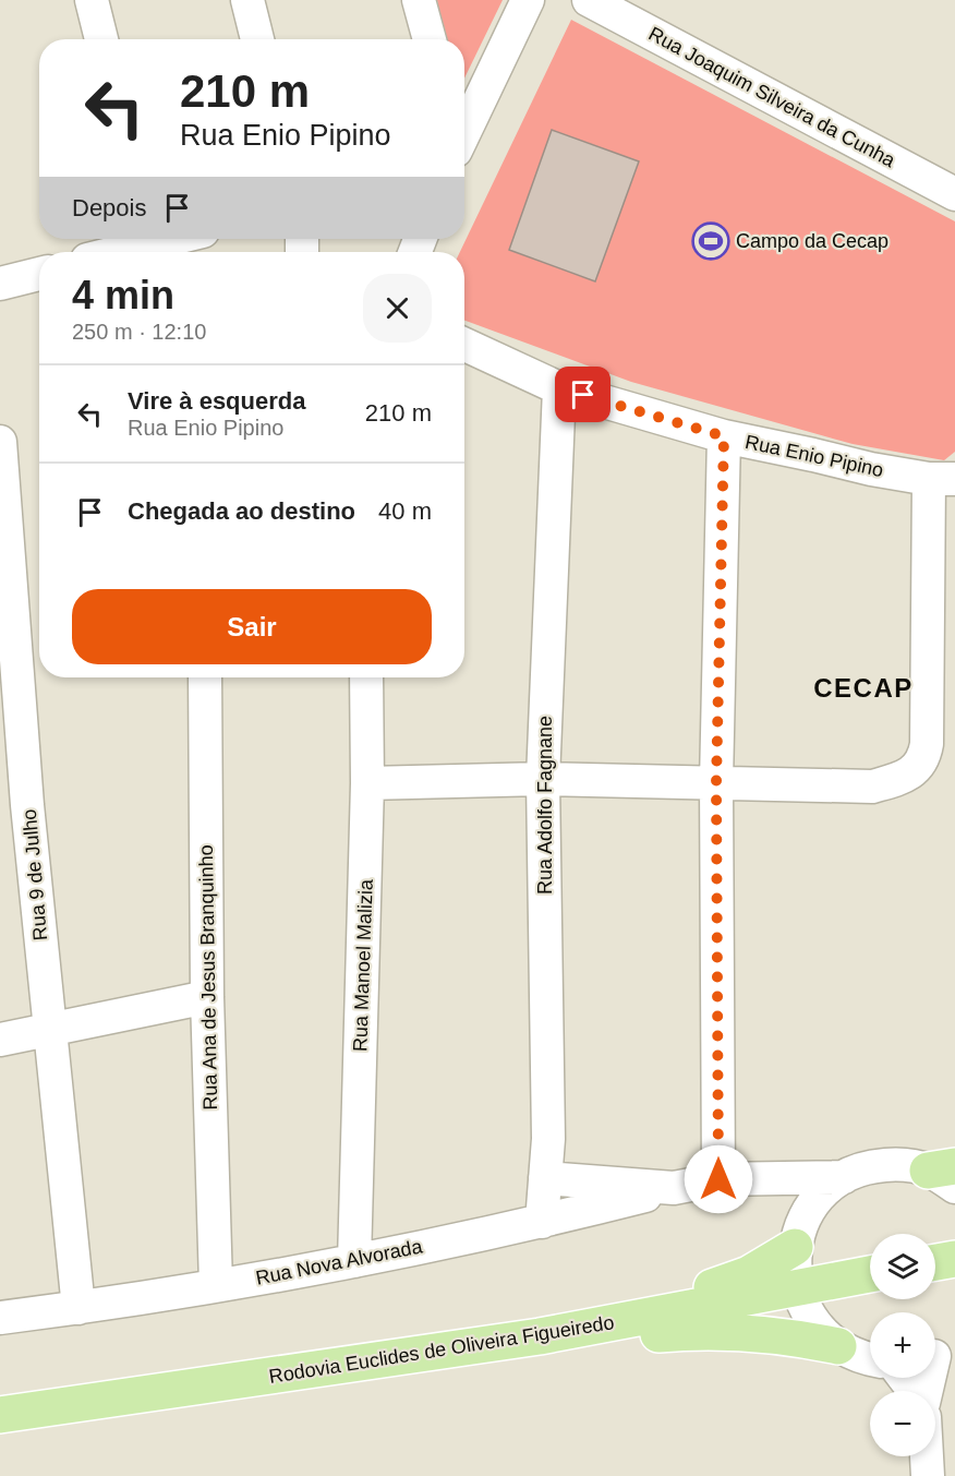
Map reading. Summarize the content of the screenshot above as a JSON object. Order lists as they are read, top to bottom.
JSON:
{
  "streets": {
    "main road": ["Rodovia Euclides de Oliveira Figueiredo"],
    "street": [
      "Rua Joaquim Silveira da Cunha",
      "Rua Enio Pipino",
      "Rua Adolfo Fagnane",
      "Rua 9 de Julho",
      "Rua Manoel Malizia",
      "Rua Ana de Jesus Branquinho",
      "Rua Nova Alvorada"
    ]
  },
  "crossings": [
    ["Rua Enio Pipino", "Rua Adolfo Fagnane"],
    ["Rua Adolfo Fagnane", "Rua Nova Alvorada"],
    ["Rua 9 de Julho", "Rua Nova Alvorada"],
    ["Rua Manoel Malizia", "Rua Nova Alvorada"],
    ["Rua Ana de Jesus Branquinho", "Rua Nova Alvorada"]
  ],
  "districts": ["CECAP"],
  "places": {
    "sports": ["Campo da Cecap"]
  },
  "page": {
    "turn": ["210 m", "Rua Enio Pipino"],
    "then": "Depois",
    "heading": ["4 min", "250 m · 12:10"],
    "list": [
      {
        "name": "Vire à esquerda",
        "note": "Rua Enio Pipino",
        "value": "210 m"
      },
      {
        "name": "Chegada ao destino",
        "value": "40 m"
      }
    ],
    "buttons": "Sair",
    "map_buttons": ["+", "−"]
  }
}
